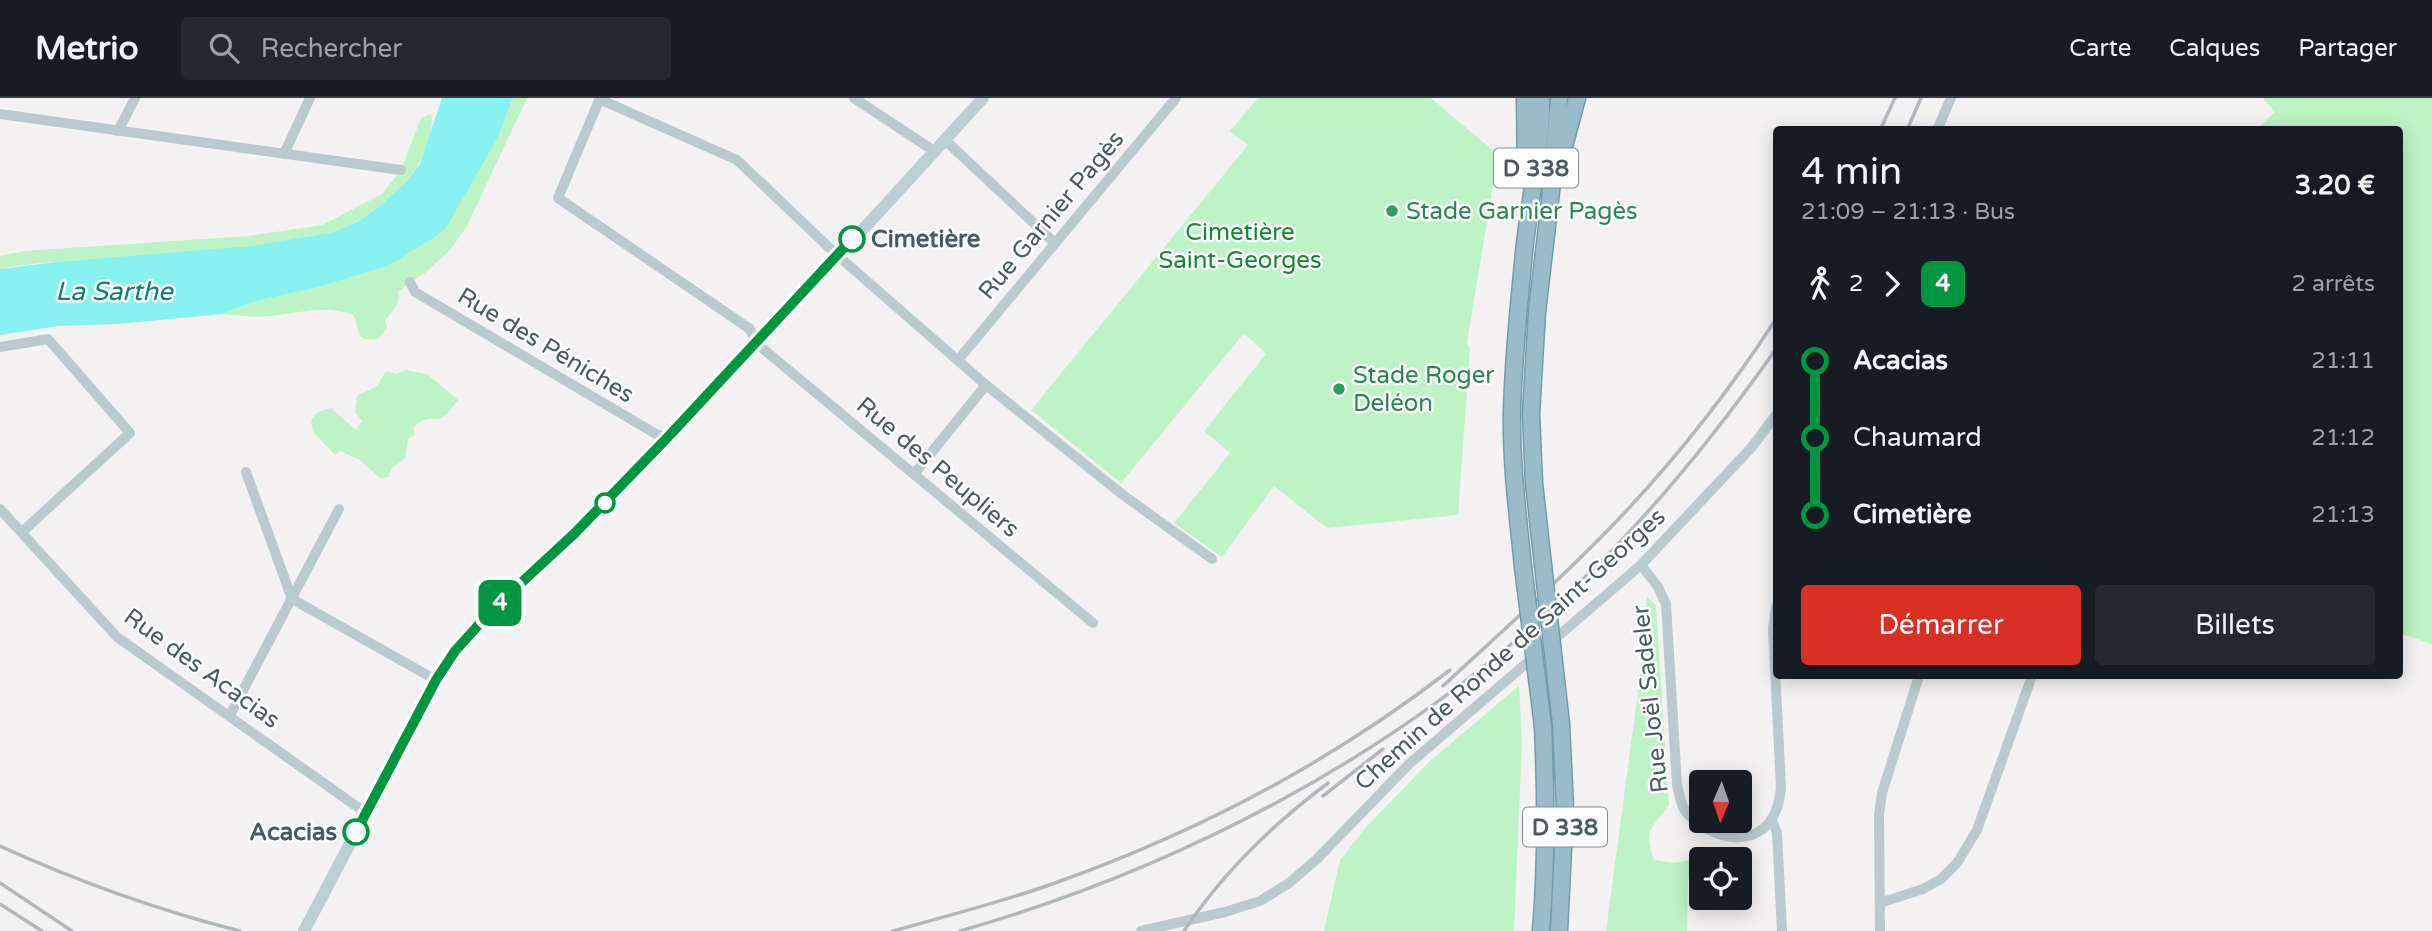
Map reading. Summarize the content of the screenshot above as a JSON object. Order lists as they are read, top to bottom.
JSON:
{
  "streets": {
    "highway": ["D 338"],
    "street": [
      "Rue Garnier Pagès",
      "Rue des Péniches",
      "Rue des Peupliers",
      "Chemin de Ronde de Saint-Georges",
      "Rue des Acacias",
      "Rue Joël Sadeler"
    ]
  },
  "crossings": [
    ["Chemin de Ronde de Saint-Georges", "Rue Joël Sadeler"]
  ],
  "water": ["La Sarthe"],
  "parks": ["Cimetière Saint-Georges"],
  "places": [
    "Stade Garnier Pagès",
    "Cimetière",
    "Stade Roger Deléon",
    "Acacias"
  ],
  "lines": ["bus line 4"],
  "north": "bottom",
  "page": {
    "header": "Metrio",
    "search": "Rechercher",
    "nav": ["Carte", "Calques", "Partager"],
    "on_map": "4",
    "heading": ["4 min", "21:09 – 21:13 · Bus", "3.20 €"],
    "legs": ["2", "4", "2 arrêts"],
    "list": [
      {
        "name": "Acacias",
        "value": "21:11"
      },
      {
        "name": "Chaumard",
        "value": "21:12"
      },
      {
        "name": "Cimetière",
        "value": "21:13"
      }
    ],
    "buttons": ["Démarrer", "Billets"]
  }
}
